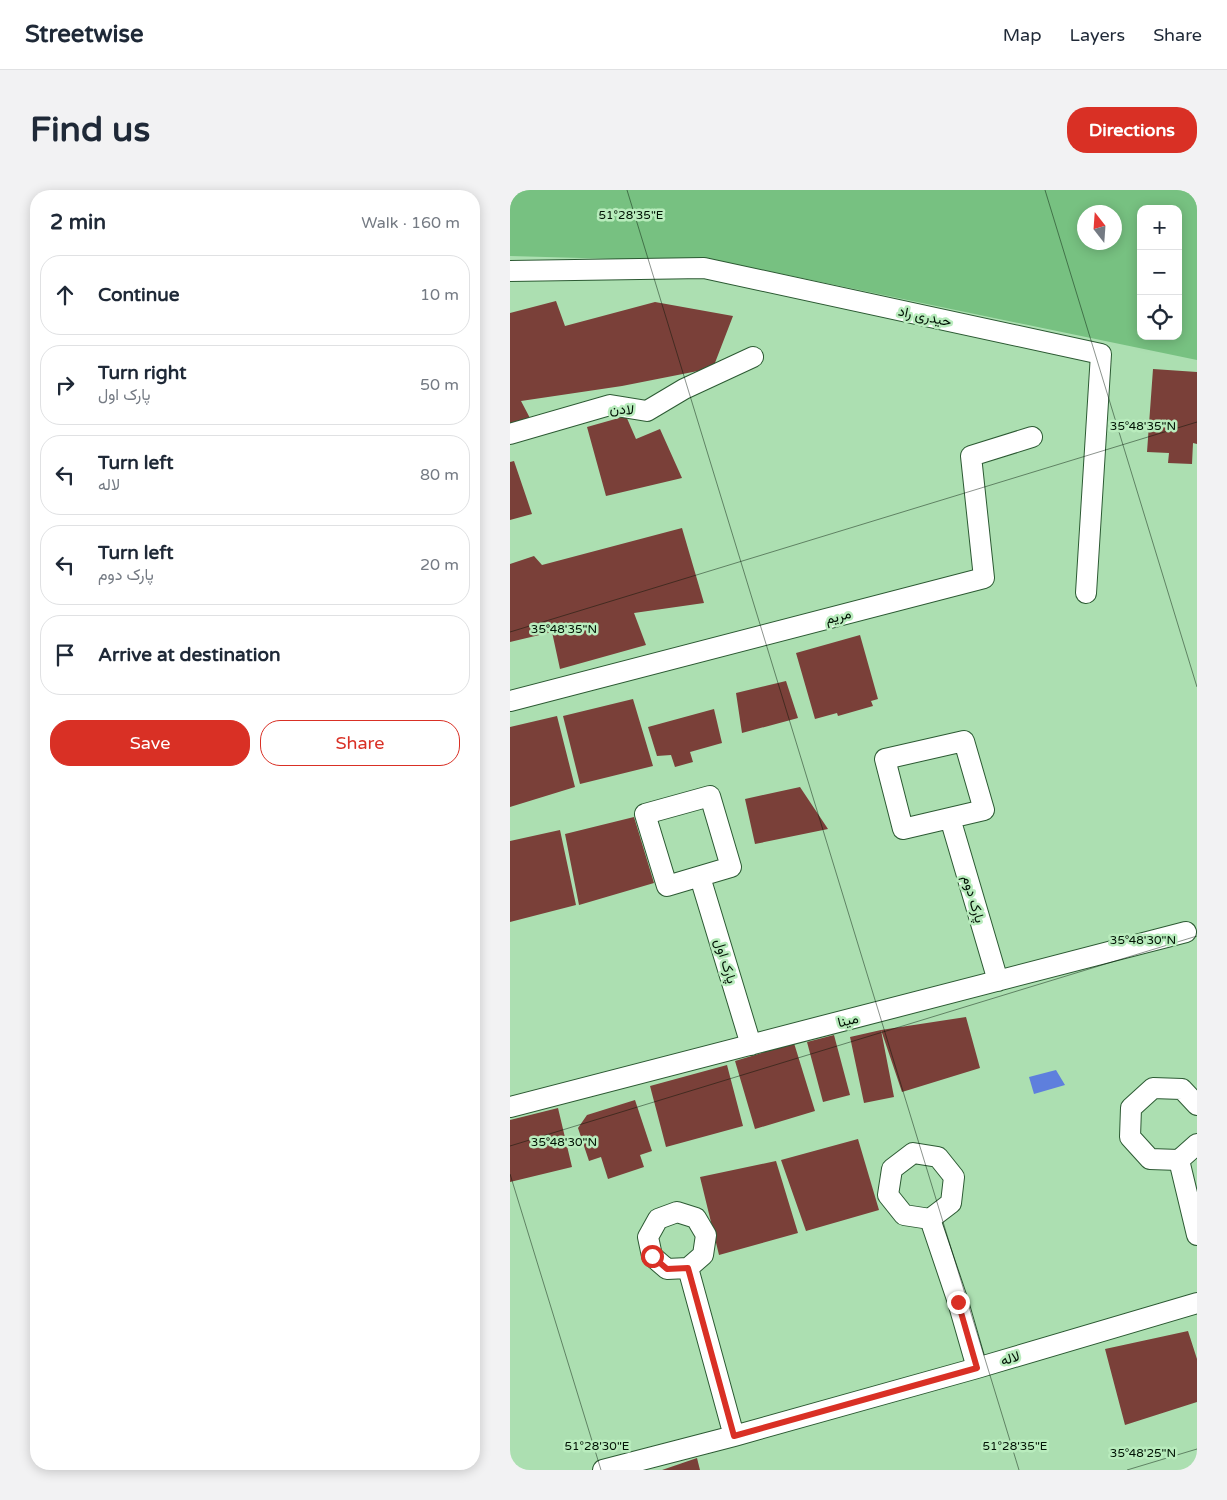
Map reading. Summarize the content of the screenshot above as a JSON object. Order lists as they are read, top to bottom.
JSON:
{
  "streets": {
    "street": [
      "حیدری راد",
      "لادن",
      "مریم",
      "پارک دوم",
      "پارک اول",
      "مینا",
      "لاله"
    ]
  },
  "crossings": [
    ["پارک دوم", "مینا"],
    ["پارک اول", "مینا"]
  ],
  "north": "top",
  "page": {
    "header": "Streetwise",
    "nav": ["Map", "Layers", "Share"],
    "buttons": [
      "Directions",
      ["Save", "Share"]
    ],
    "title": "Find us",
    "heading": ["2 min", "Walk · 160 m"],
    "map_buttons": ["+", "−"],
    "list": [
      ["Continue", "10 m"],
      ["Turn right", "پارک اول", "50 m"],
      ["Turn left", "لاله", "80 m"],
      ["Turn left", "پارک دوم", "20 m"],
      "Arrive at destination"
    ]
  },
  "coordinates": [
    "51°28'35\"E",
    "35°48'35\"N",
    "35°48'30\"N",
    "51°28'30\"E",
    "35°48'25\"N"
  ]
}
